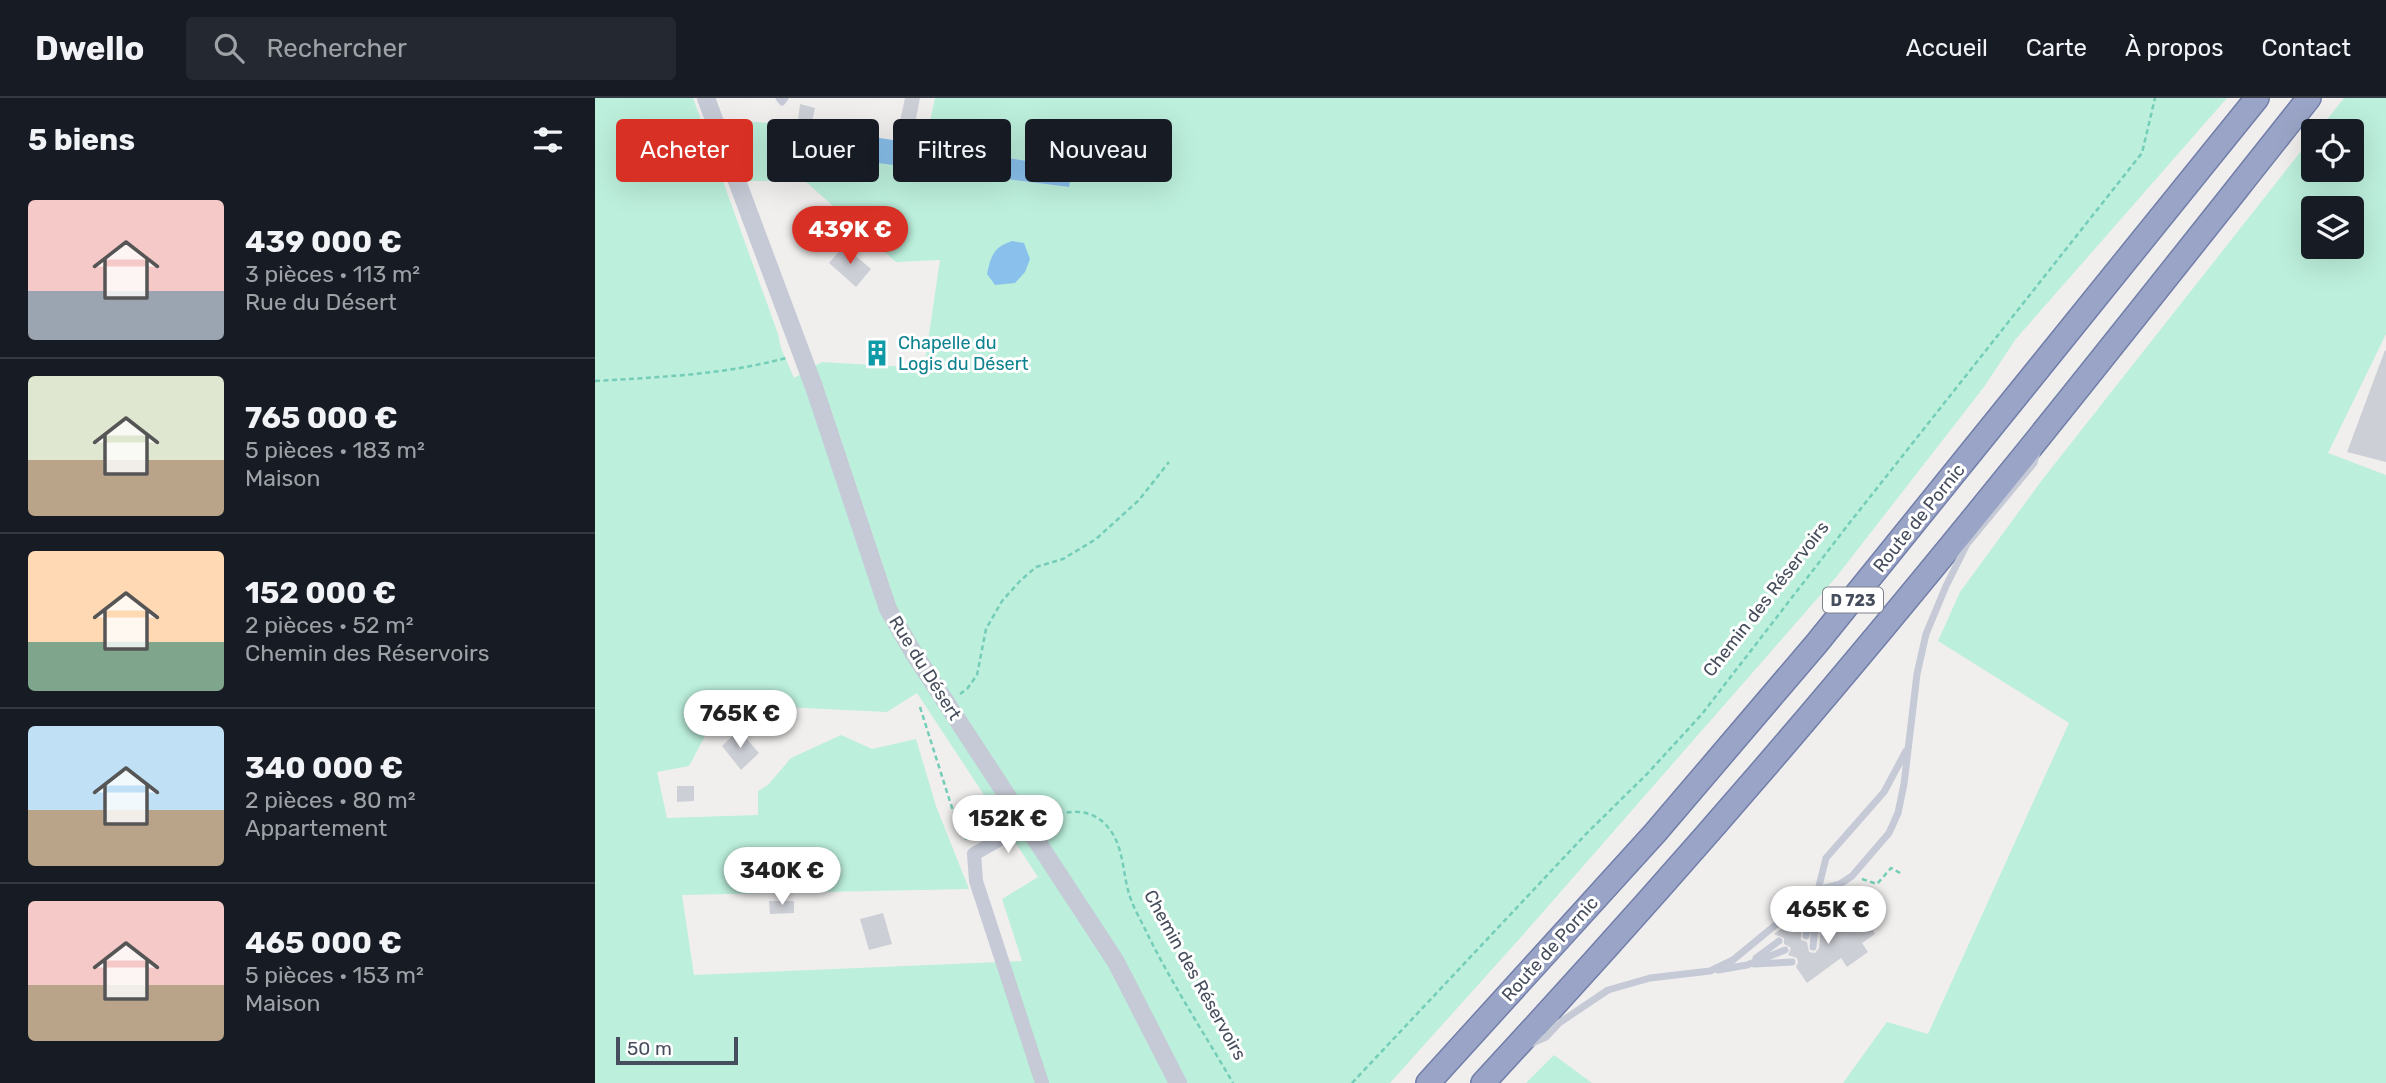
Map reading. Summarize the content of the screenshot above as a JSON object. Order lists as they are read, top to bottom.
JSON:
{
  "streets": {
    "highway": ["Route de Pornic", "D 723"],
    "street": ["Rue du Désert"],
    "path": ["Chemin des Réservoirs"]
  },
  "crossings": [
    ["Chemin des Réservoirs", "Rue du Désert"]
  ],
  "places": {
    "building": ["Chapelle du Logis du Désert"]
  },
  "scale_bar": "50 m",
  "page": {
    "header": "Dwello",
    "search": "Rechercher",
    "nav": [
      "Accueil",
      "Carte",
      "À propos",
      "Contact"
    ],
    "heading": "5 biens",
    "chip": [
      "Acheter",
      "Louer",
      "Filtres",
      "Nouveau"
    ],
    "list": [
      {
        "name": "439 000 €",
        "note": "3 pièces · 113 m² · Rue du Désert"
      },
      {
        "name": "765 000 €",
        "note": "5 pièces · 183 m² · Maison"
      },
      {
        "name": "152 000 €",
        "note": "2 pièces · 52 m² · Chemin des Réservoirs"
      },
      {
        "name": "340 000 €",
        "note": "2 pièces · 80 m² · Appartement"
      },
      {
        "name": "465 000 €",
        "note": "5 pièces · 153 m² · Maison"
      }
    ],
    "price": [
      "439K €",
      "765K €",
      "152K €",
      "340K €",
      "465K €"
    ],
    "scale": "50 m"
  }
}
